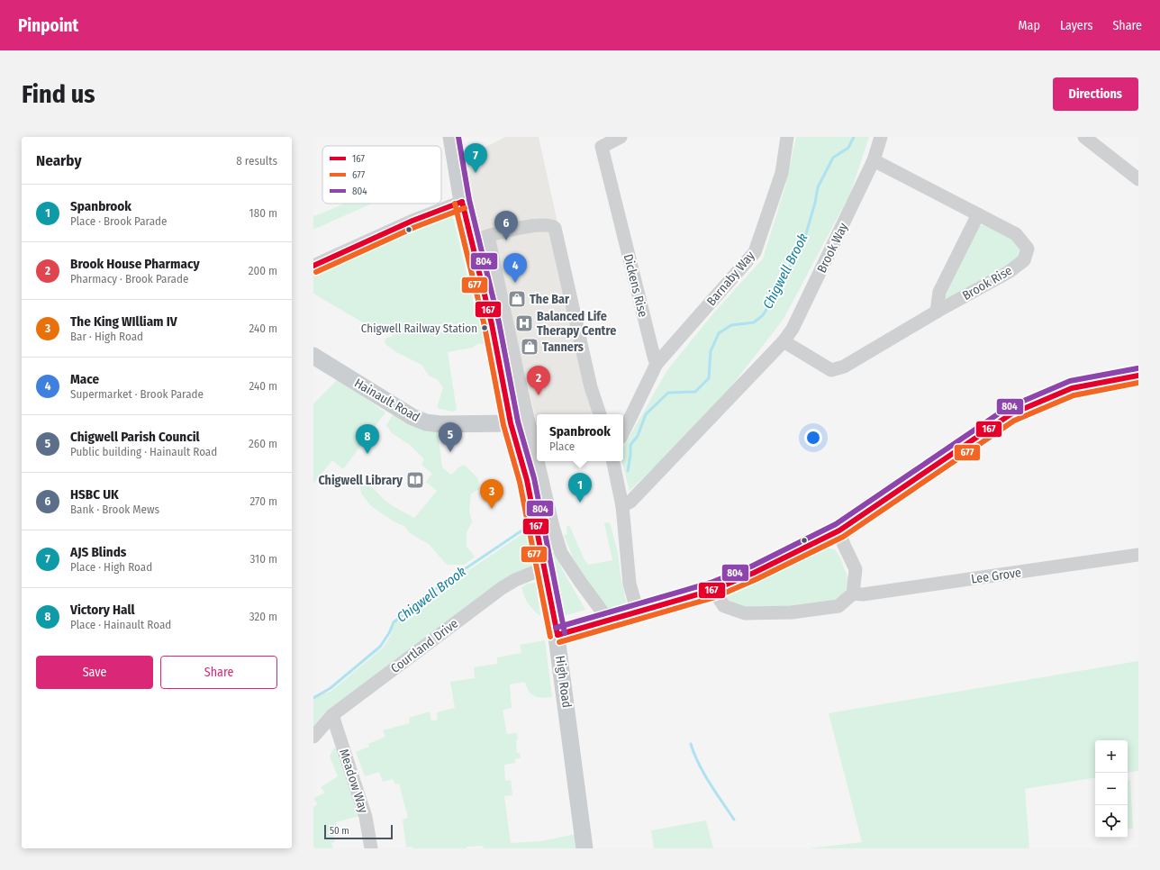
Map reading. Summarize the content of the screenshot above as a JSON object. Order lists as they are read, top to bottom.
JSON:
{
  "streets": {
    "main road": ["Hainault Road", "High Road"],
    "street": [
      "Brook Way",
      "Barnaby Way",
      "Brook Rise",
      "Dickens Rise",
      "Lee Grove",
      "Courtland Drive",
      "Meadow Way"
    ]
  },
  "crossings": [
    ["Brook Way", "Brook Rise"],
    ["Barnaby Way", "Dickens Rise"],
    ["Hainault Road", "High Road"],
    ["Courtland Drive", "High Road"],
    ["Courtland Drive", "Meadow Way"]
  ],
  "water": ["Chigwell Brook"],
  "places": {
    "shop": ["The Bar", "Tanners"],
    "hospital": ["Balanced Life Therapy Centre"],
    "other": ["Chigwell Railway Station"],
    "library": ["Chigwell Library"]
  },
  "lines": ["transit line 804", "transit line 167", "transit line 677"],
  "legend": ["167", "677", "804"],
  "scale_bar": "50 m",
  "page": {
    "header": "Pinpoint",
    "nav": ["Map", "Layers", "Share"],
    "buttons": [
      "Directions",
      ["Save", "Share"]
    ],
    "title": "Find us",
    "heading": ["Nearby", "8 results"],
    "pins": [
      "7",
      "6",
      "4",
      "2",
      "5",
      "8",
      "1",
      "3"
    ],
    "list": [
      {
        "mark": "1",
        "name": "Spanbrook",
        "note": "Place · Brook Parade",
        "value": "180 m"
      },
      {
        "mark": "2",
        "name": "Brook House Pharmacy",
        "note": "Pharmacy · Brook Parade",
        "value": "200 m"
      },
      {
        "mark": "3",
        "name": "The King WIlliam IV",
        "note": "Bar · High Road",
        "value": "240 m"
      },
      {
        "mark": "4",
        "name": "Mace",
        "note": "Supermarket · Brook Parade",
        "value": "240 m"
      },
      {
        "mark": "5",
        "name": "Chigwell Parish Council",
        "note": "Public building · Hainault Road",
        "value": "260 m"
      },
      {
        "mark": "6",
        "name": "HSBC UK",
        "note": "Bank · Brook Mews",
        "value": "270 m"
      },
      {
        "mark": "7",
        "name": "AJS Blinds",
        "note": "Place · High Road",
        "value": "310 m"
      },
      {
        "mark": "8",
        "name": "Victory Hall",
        "note": "Place · Hainault Road",
        "value": "320 m"
      }
    ],
    "popup": ["Spanbrook", "Place"],
    "map_buttons": ["+", "−"],
    "scale": "50 m"
  }
}
